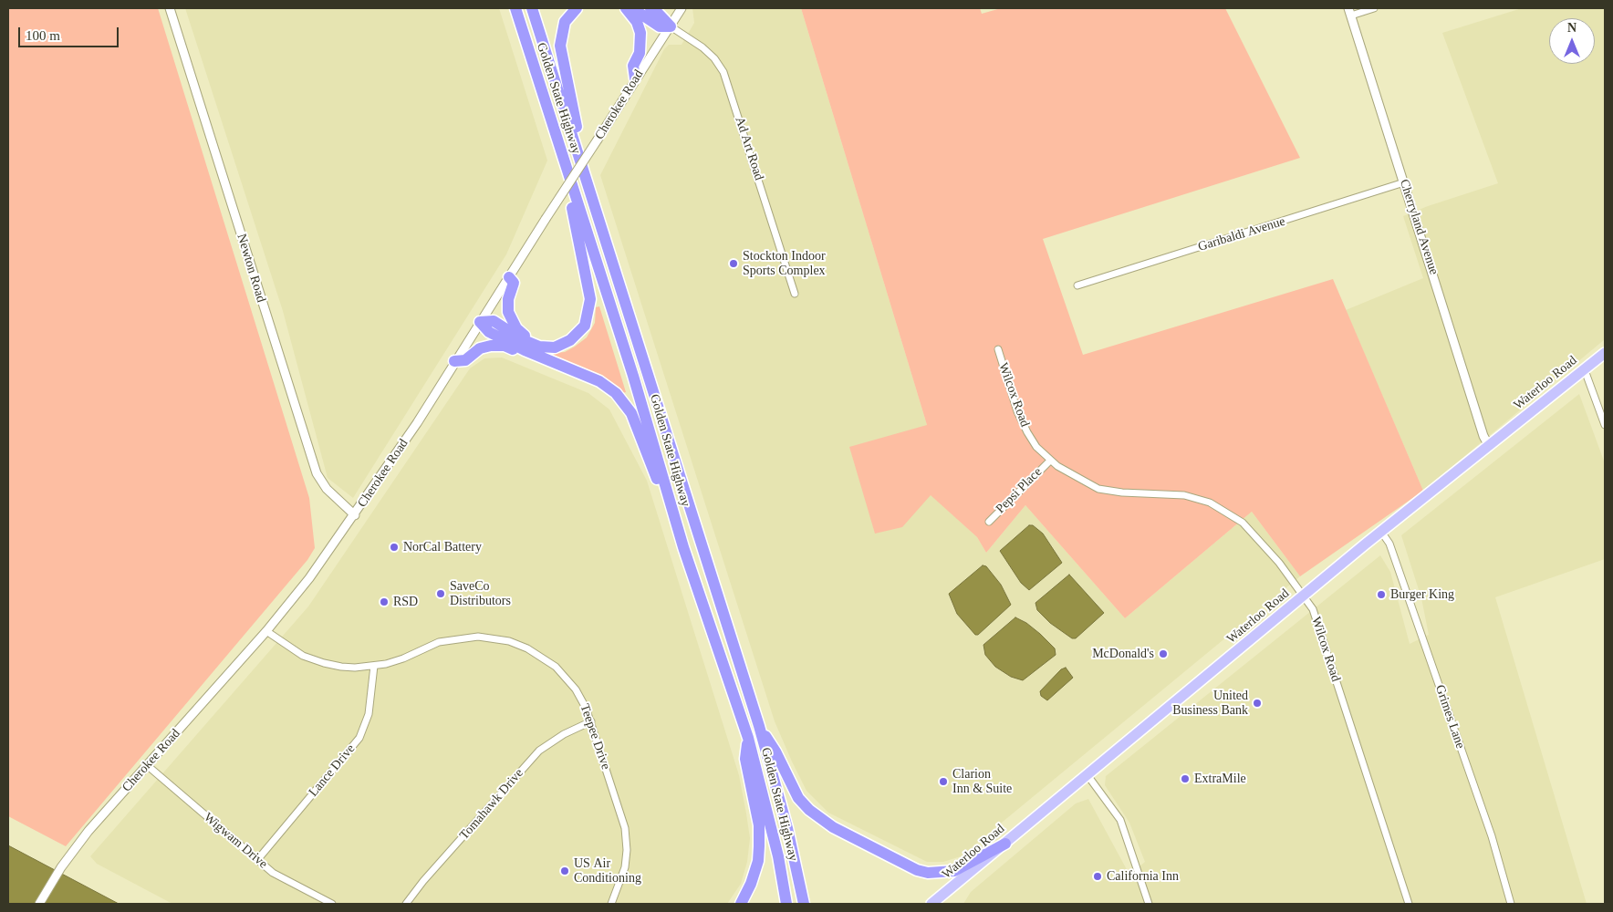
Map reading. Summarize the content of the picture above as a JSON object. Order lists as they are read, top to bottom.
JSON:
{
  "streets": {
    "highway": ["Golden State Highway"],
    "main road": ["Waterloo Road"],
    "street": [
      "Cherokee Road",
      "Ad Art Road",
      "Cherryland Avenue",
      "Garibaldi Avenue",
      "Newton Road",
      "Wilcox Road",
      "Pepsi Place",
      "Grimes Lane",
      "Teepee Drive",
      "Lance Drive",
      "Tomahawk Drive",
      "Wigwam Drive"
    ]
  },
  "crossings": [
    ["Cherokee Road", "Ad Art Road"],
    ["Cherokee Road", "Newton Road"],
    ["Cherokee Road", "Teepee Drive"],
    ["Cherokee Road", "Wigwam Drive"],
    ["Cherryland Avenue", "Garibaldi Avenue"],
    ["Cherryland Avenue", "Waterloo Road"],
    ["Waterloo Road", "Wilcox Road"],
    ["Waterloo Road", "Grimes Lane"],
    ["Wilcox Road", "Pepsi Place"],
    ["Teepee Drive", "Lance Drive"],
    ["Teepee Drive", "Tomahawk Drive"],
    ["Lance Drive", "Wigwam Drive"]
  ],
  "places": [
    "Stockton Indoor Sports Complex",
    "NorCal Battery",
    "SaveCo Distributors",
    "Burger King",
    "RSD",
    "McDonald's",
    "United Business Bank",
    "ExtraMile",
    "Clarion Inn & Suite",
    "US Air Conditioning",
    "California Inn"
  ],
  "scale_bar": "100 m",
  "north": "top"
}
